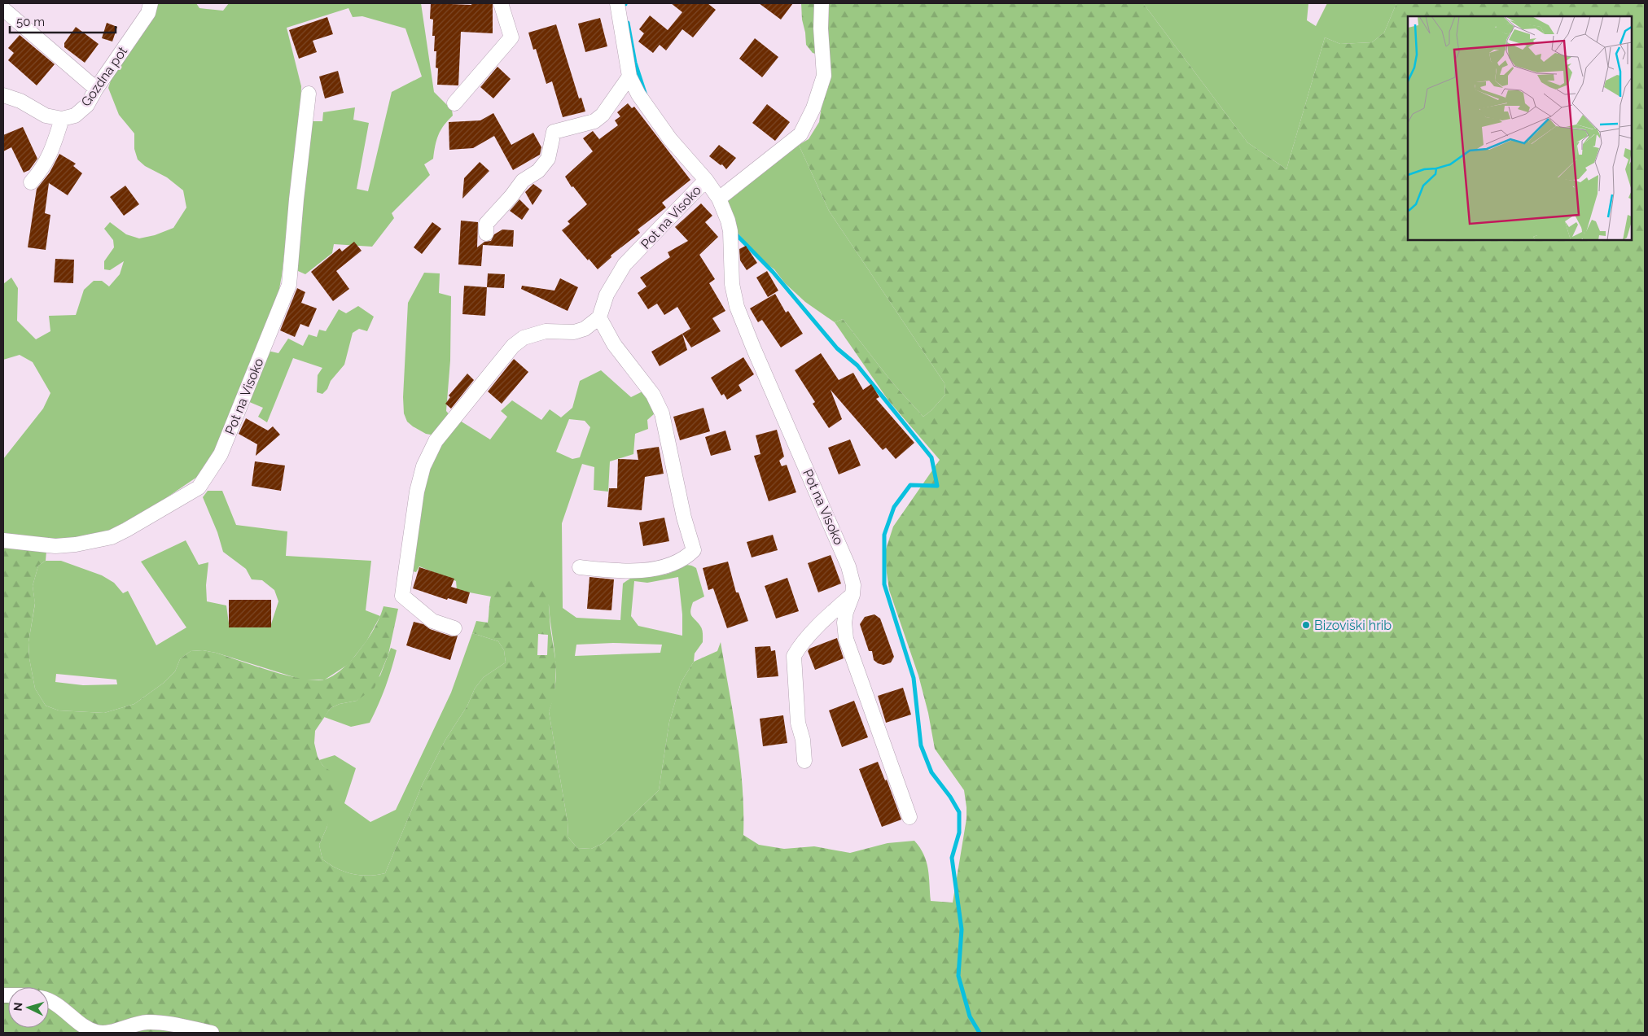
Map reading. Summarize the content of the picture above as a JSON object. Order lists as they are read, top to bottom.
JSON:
{
  "streets": {
    "street": ["Gozdna pot", "Pot na Visoko"]
  },
  "places": ["Bizoviški hrib"],
  "scale_bar": "50 m",
  "north": "left"
}
